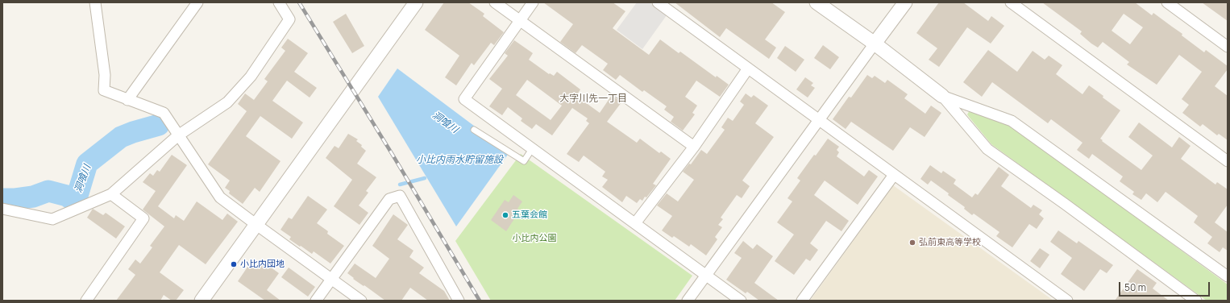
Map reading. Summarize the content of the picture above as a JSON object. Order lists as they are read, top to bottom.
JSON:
{
  "districts": ["大字川先一丁目"],
  "water": ["洞喰川", "小比内雨水貯留施設"],
  "parks": ["小比内公園"],
  "places": ["五葉会館", "弘前東高等学校", "小比内団地"],
  "scale_bar": "50 m"
}
